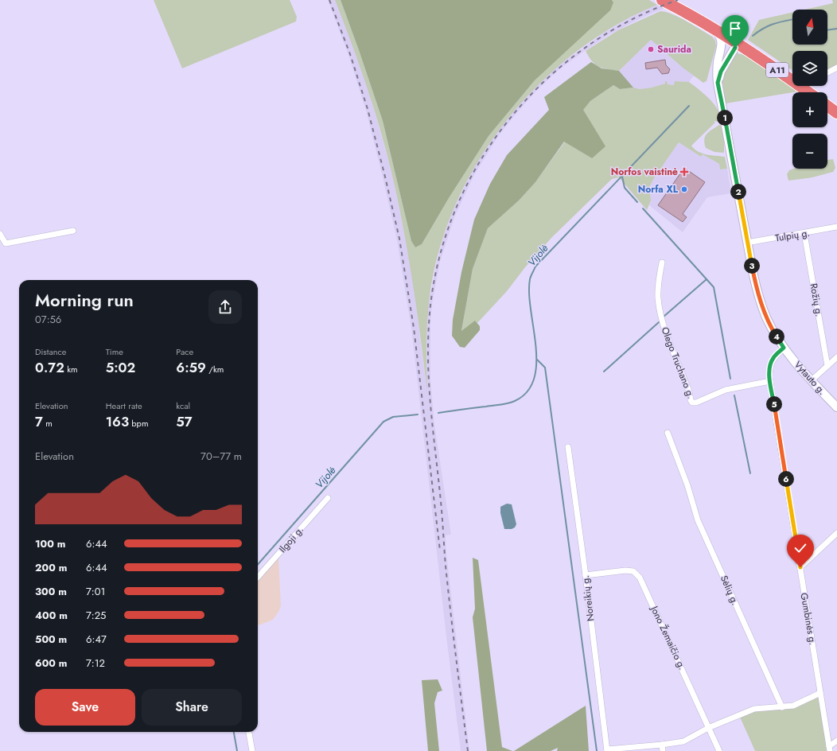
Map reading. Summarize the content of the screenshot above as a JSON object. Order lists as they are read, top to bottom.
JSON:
{
  "streets": {
    "highway": ["A11"],
    "main road": ["Vytauto g."],
    "street": [
      "Tulpių g.",
      "Rožių g.",
      "Olego Truchano g.",
      "Ilgoji g.",
      "Sėlių g.",
      "Noreikių g.",
      "Gumbinės g.",
      "Jono Žemaičio g."
    ]
  },
  "crossings": [
    ["Tulpių g.", "Rožių g."],
    ["Olego Truchano g.", "Gumbinės g."],
    ["Vytauto g.", "Gumbinės g."],
    ["Sėlių g.", "Noreikių g."],
    ["Noreikių g.", "Jono Žemaičio g."]
  ],
  "water": ["Vijolė"],
  "places": {
    "other": ["Saurida", "Norfa XL"],
    "health": ["Norfos vaistinė"]
  },
  "north": "top",
  "page": {
    "map_buttons": ["+", "−"],
    "pins": [
      "1",
      "2",
      "3",
      "4",
      "5",
      "6"
    ],
    "heading": ["Morning run", "07:56"],
    "stats": [
      ["Distance", "0.72 km"],
      ["Time", "5:02"],
      ["Pace", "6:59 /km"],
      ["Elevation", "7 m"],
      ["Heart rate", "163 bpm"],
      ["kcal", "57"]
    ],
    "chart": ["Elevation", "70–77 m"],
    "list": [
      {
        "name": "100 m",
        "note": "6:44"
      },
      {
        "name": "200 m",
        "note": "6:44"
      },
      {
        "name": "300 m",
        "note": "7:01"
      },
      {
        "name": "400 m",
        "note": "7:25"
      },
      {
        "name": "500 m",
        "note": "6:47"
      },
      {
        "name": "600 m",
        "note": "7:12"
      }
    ],
    "buttons": ["Save", "Share"]
  }
}
